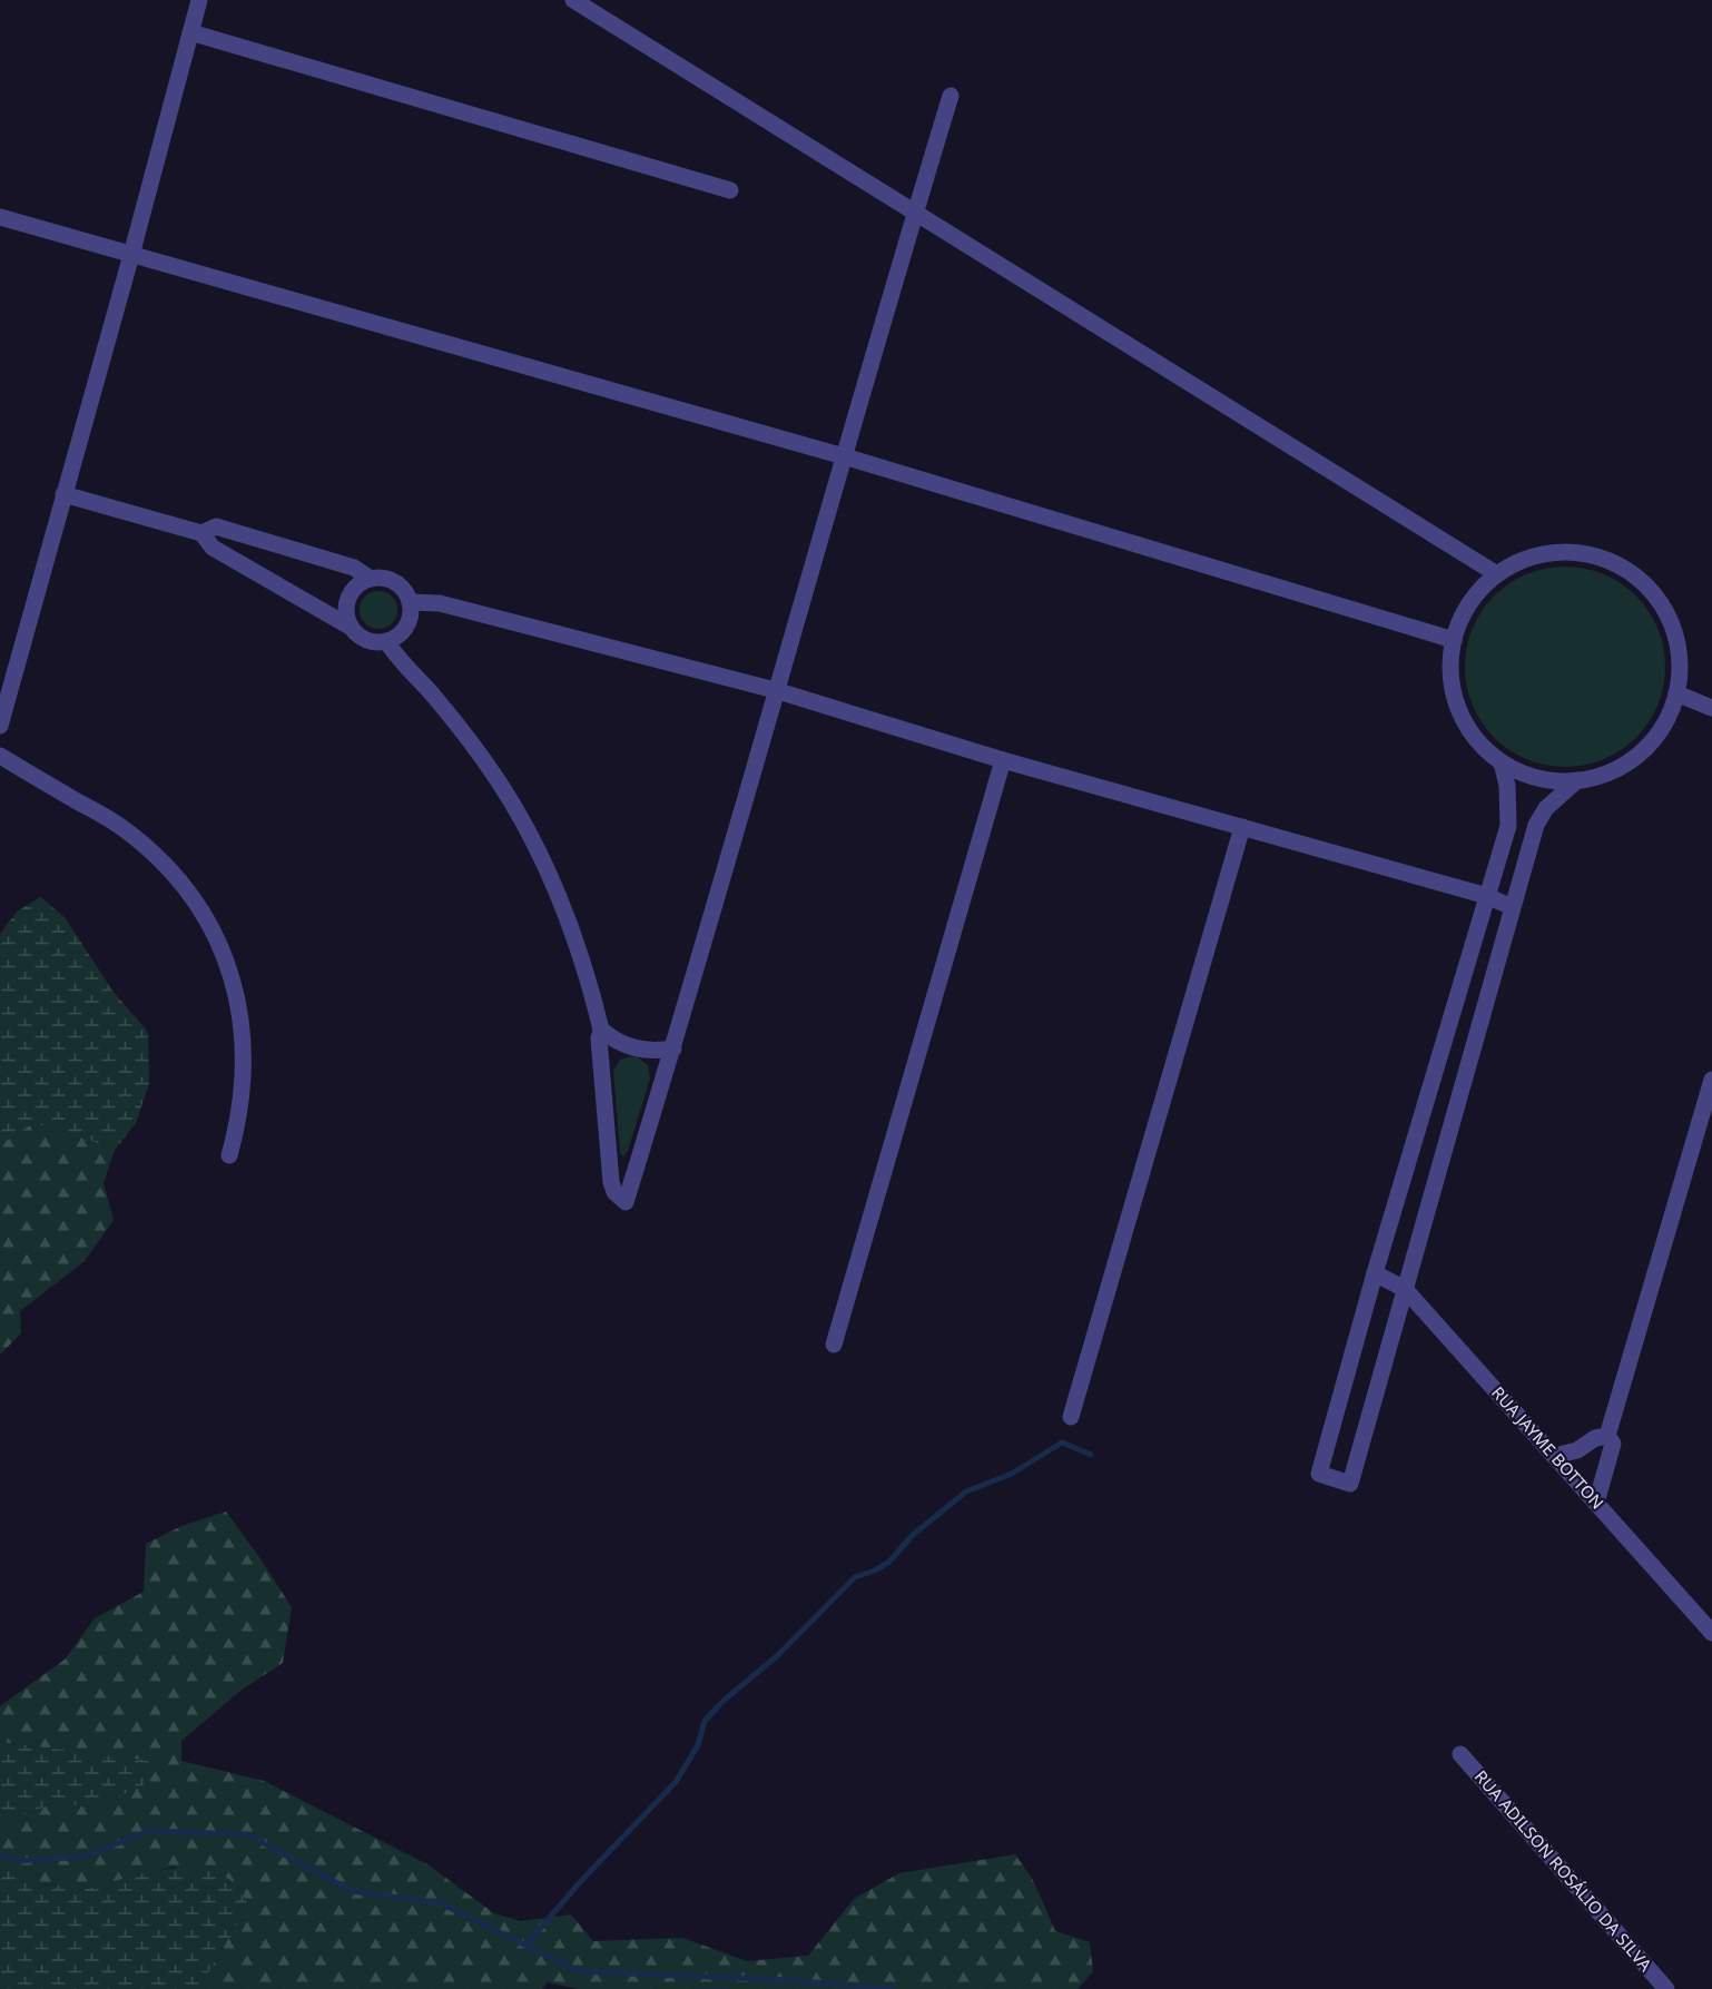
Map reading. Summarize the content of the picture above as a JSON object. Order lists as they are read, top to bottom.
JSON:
{
  "streets": {
    "street": ["RUA JAYME BOTTON", "RUA ADILSON ROSÁLIO DA SILVA"]
  }
}
